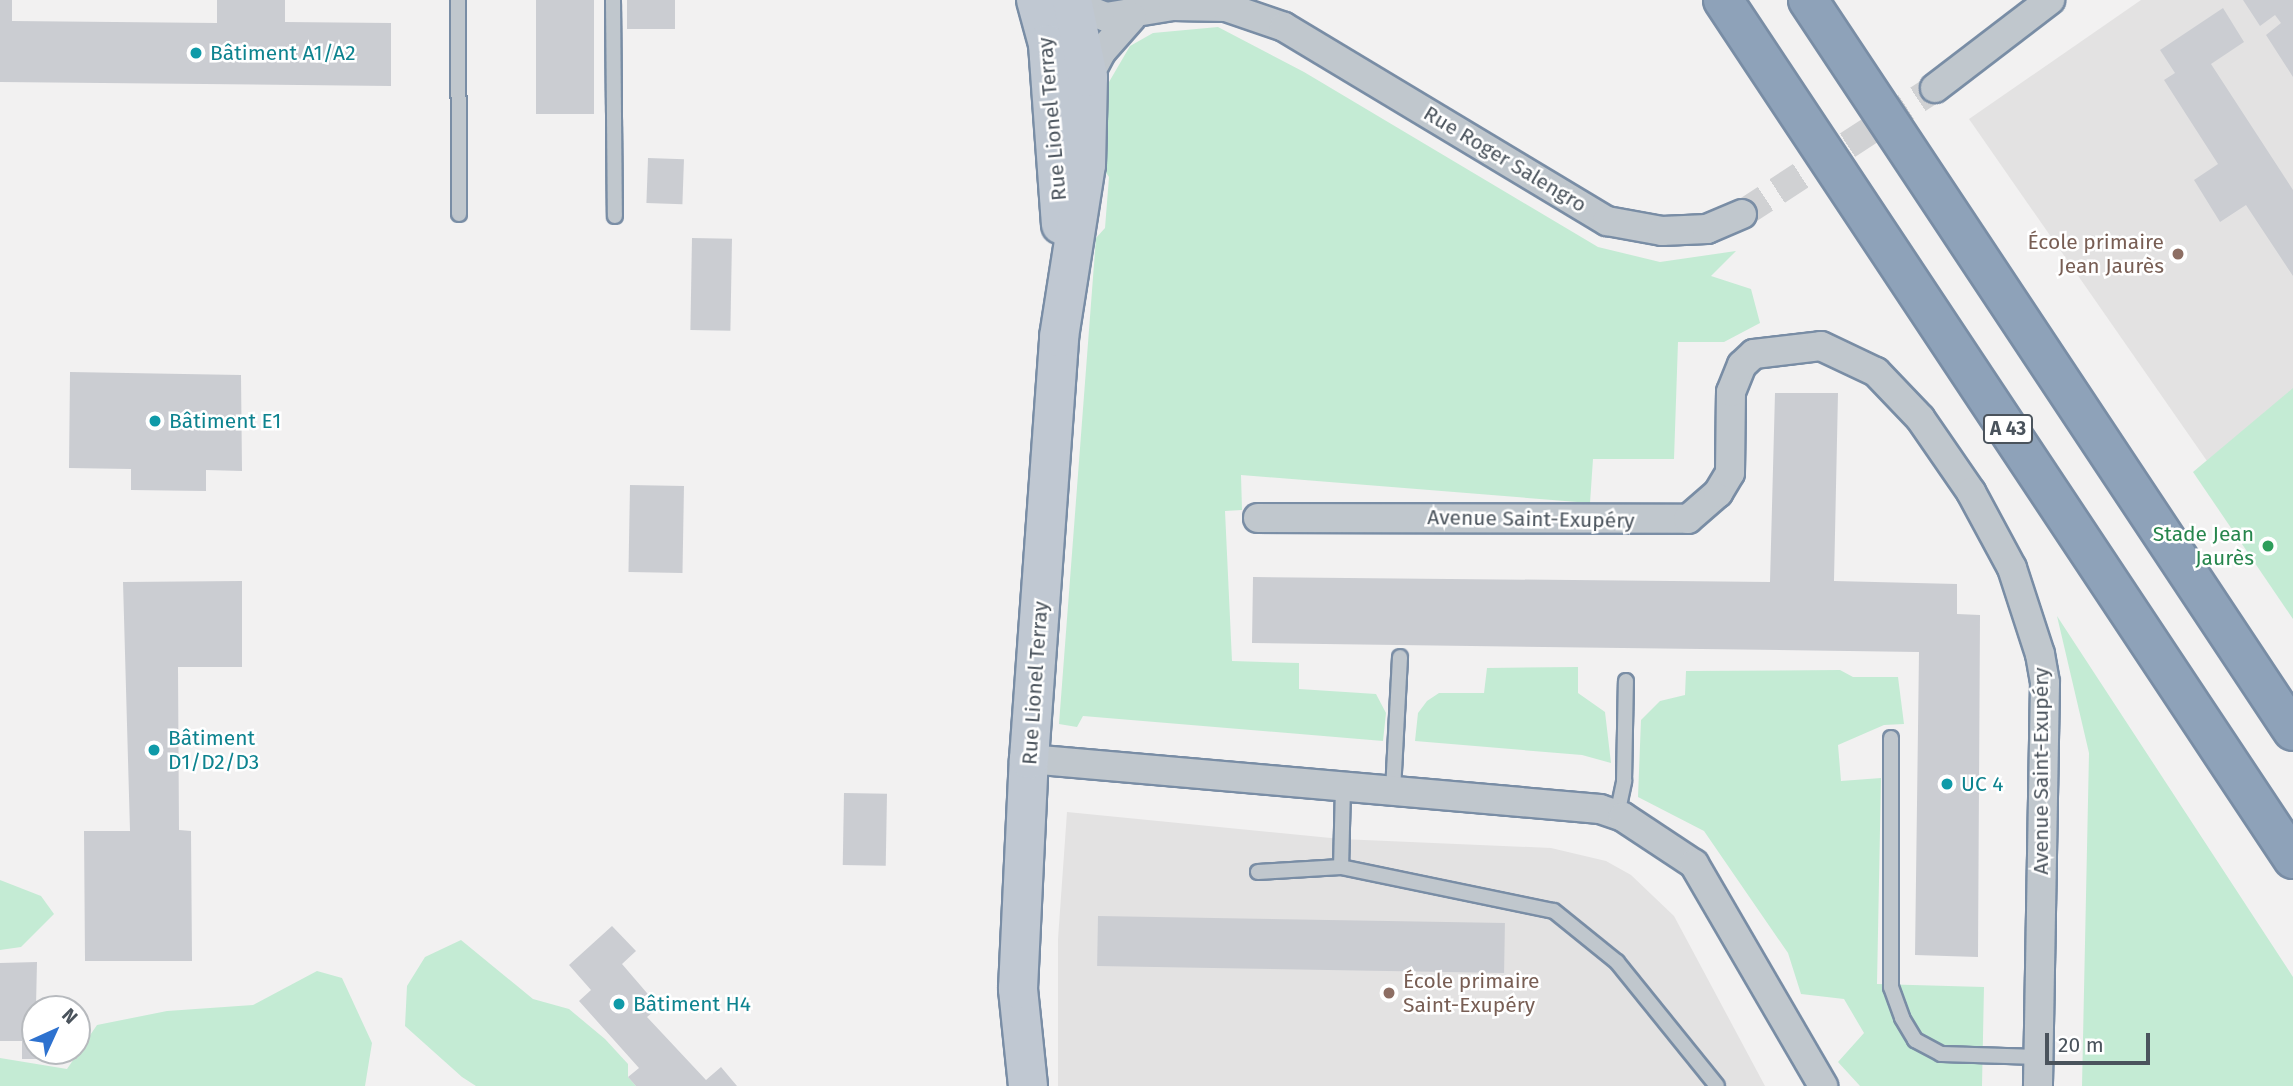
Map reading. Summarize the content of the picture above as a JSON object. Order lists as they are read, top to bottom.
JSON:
{
  "streets": {
    "highway": ["A 43"],
    "main road": ["Rue Lionel Terray"],
    "street": ["Rue Roger Salengro", "Avenue Saint-Exupéry"]
  },
  "crossings": [
    ["Rue Lionel Terray", "Rue Roger Salengro"]
  ],
  "places": [
    "Bâtiment A1/A2",
    "École primaire Jean Jaurès",
    "Bâtiment E1",
    "Stade Jean Jaurès",
    "Bâtiment D1/D2/D3",
    "UC 4",
    "École primaire Saint-Exupéry",
    "Bâtiment H4"
  ],
  "scale_bar": "20 m",
  "north": "top right"
}
